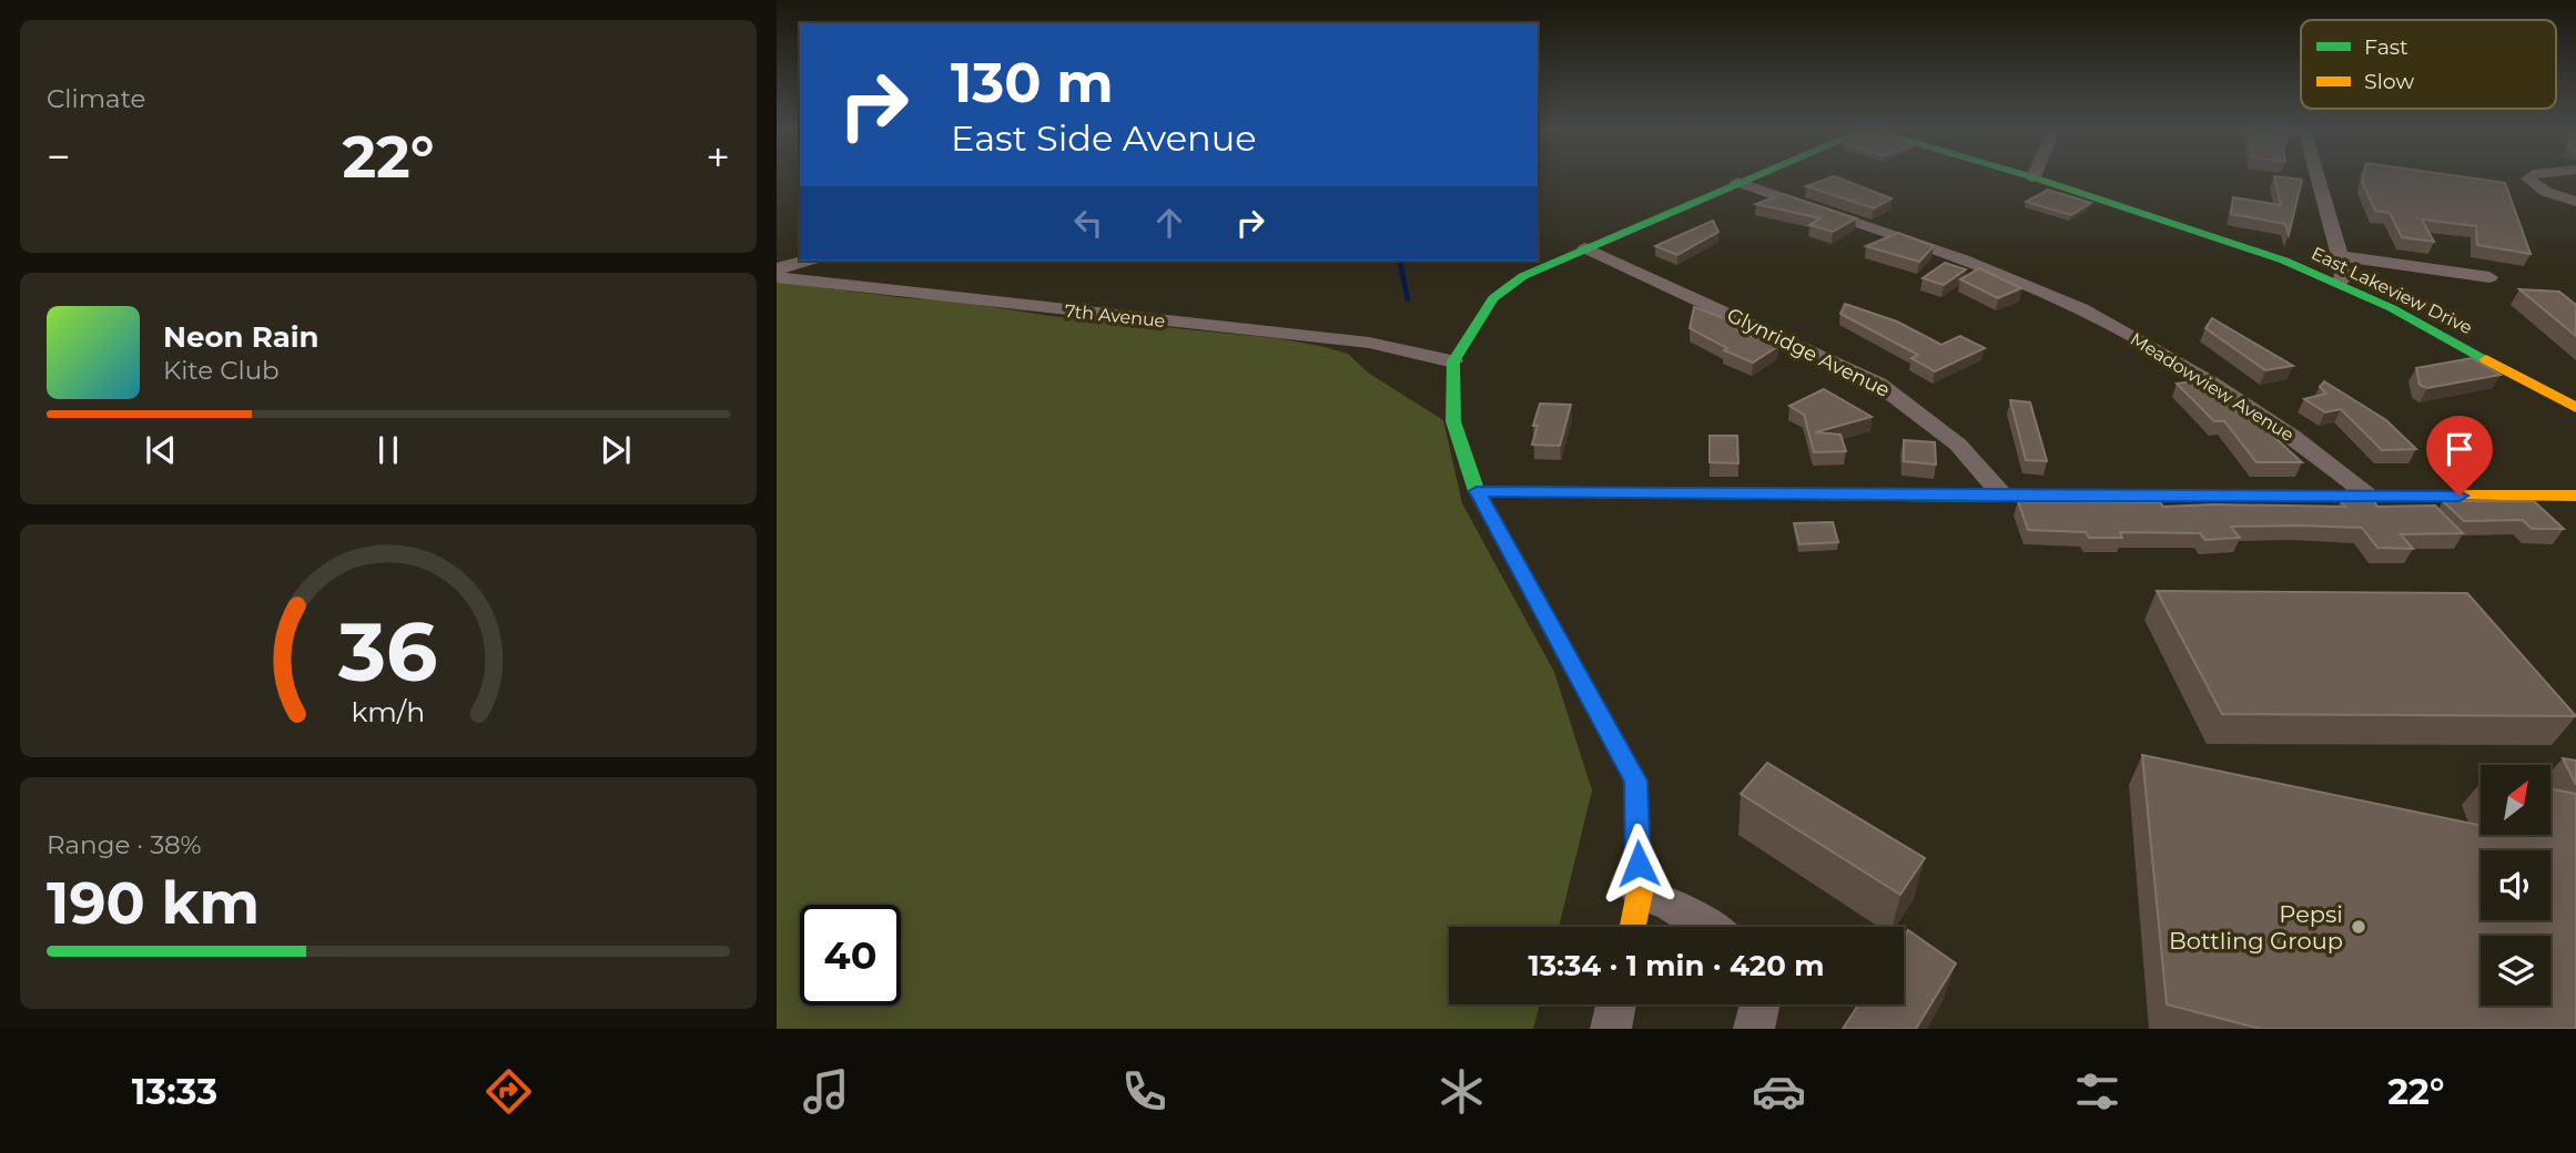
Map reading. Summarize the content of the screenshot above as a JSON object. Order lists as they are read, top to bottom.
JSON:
{
  "streets": {
    "street": [
      "East Lakeview Drive",
      "7th Avenue",
      "Glynridge Avenue",
      "Meadowview Avenue"
    ]
  },
  "places": ["Pepsi Bottling Group"],
  "legend": ["Fast", "Slow"],
  "north": "top right",
  "page": {
    "tile": [
      "Climate",
      ["Range · 38%", "190 km"]
    ],
    "turn": ["130 m", "East Side Avenue"],
    "heat": ["−", "22°", "+"],
    "song": ["Neon Rain", "Kite Club"],
    "limit": "40",
    "trip": "13:34 · 1 min · 420 m",
    "tabs": ["13:33", "22°"],
    "gauge": ["36", "km/h"]
  }
}
